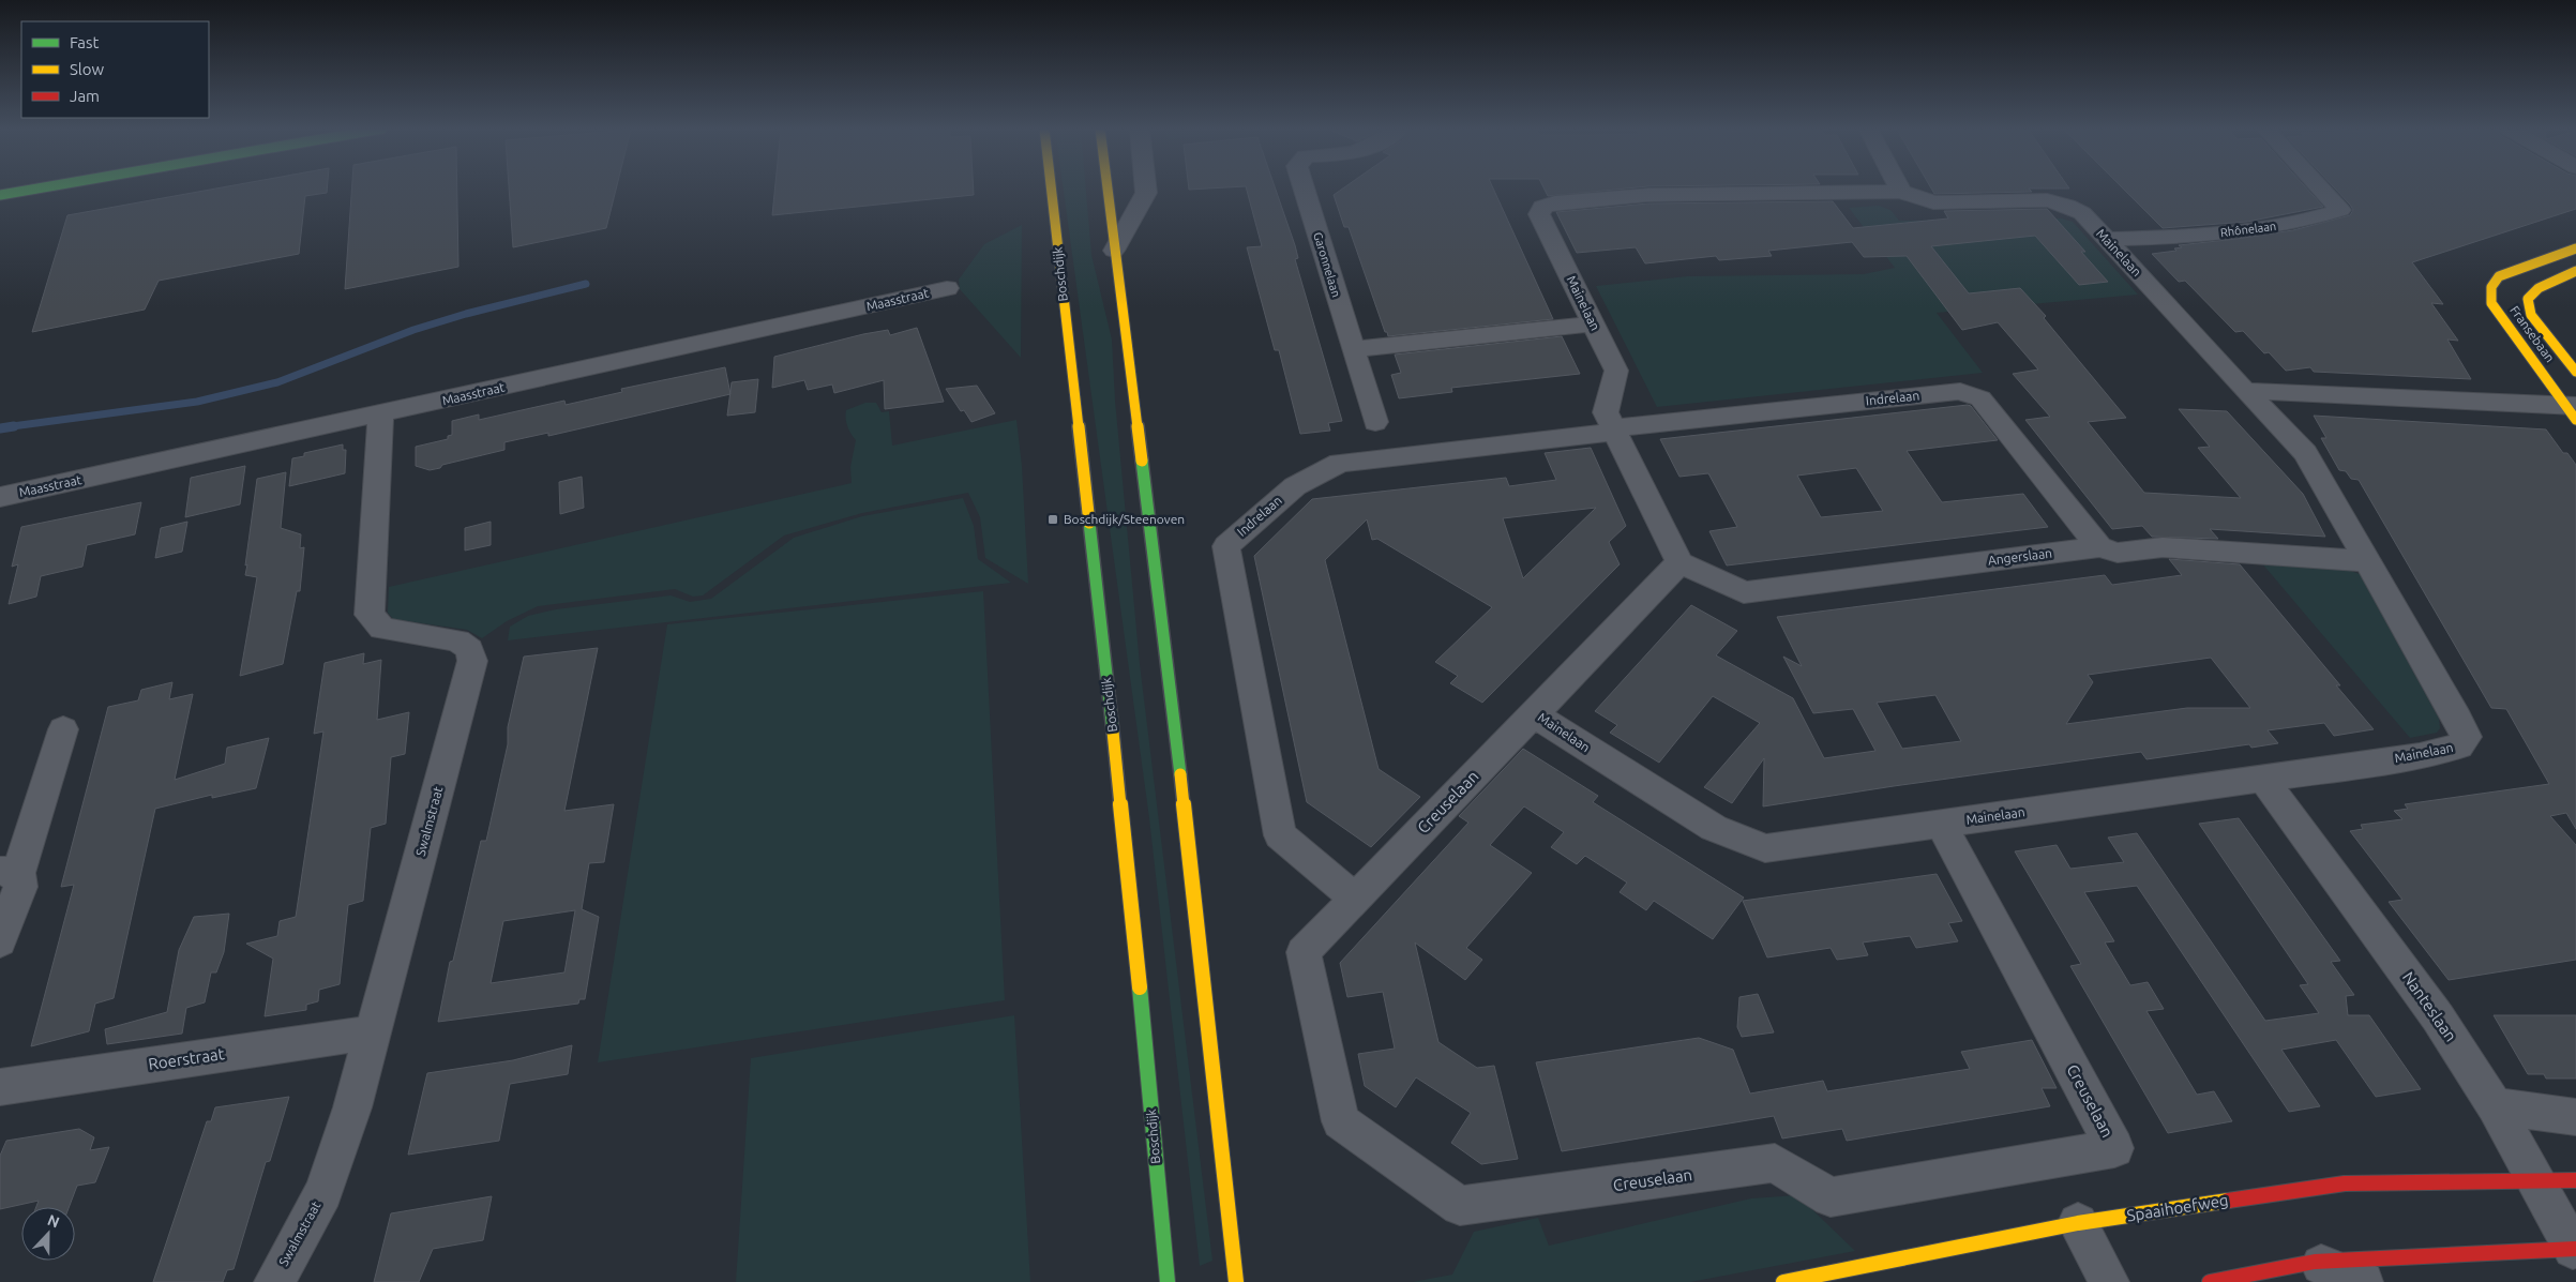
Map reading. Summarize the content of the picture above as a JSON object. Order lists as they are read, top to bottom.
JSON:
{
  "streets": {
    "main road": ["Boschdijk", "Fransebaan", "Spaaihoefweg"],
    "street": [
      "Rhônelaan",
      "Mainelaan",
      "Garonnelaan",
      "Maasstraat",
      "Indrelaan",
      "Angerslaan",
      "Creuselaan",
      "Swalmstraat",
      "Nanteslaan",
      "Roerstraat"
    ]
  },
  "crossings": [
    ["Rhônelaan", "Mainelaan"],
    ["Mainelaan", "Indrelaan"],
    ["Mainelaan", "Angerslaan"],
    ["Mainelaan", "Creuselaan"],
    ["Mainelaan", "Nanteslaan"],
    ["Maasstraat", "Swalmstraat"],
    ["Indrelaan", "Angerslaan"],
    ["Indrelaan", "Creuselaan"],
    ["Swalmstraat", "Roerstraat"],
    ["Nanteslaan", "Spaaihoefweg"]
  ],
  "places": {
    "transit": ["Boschdijk/Steenoven"]
  },
  "legend": ["Fast", "Slow", "Jam"],
  "north": "top"
}
